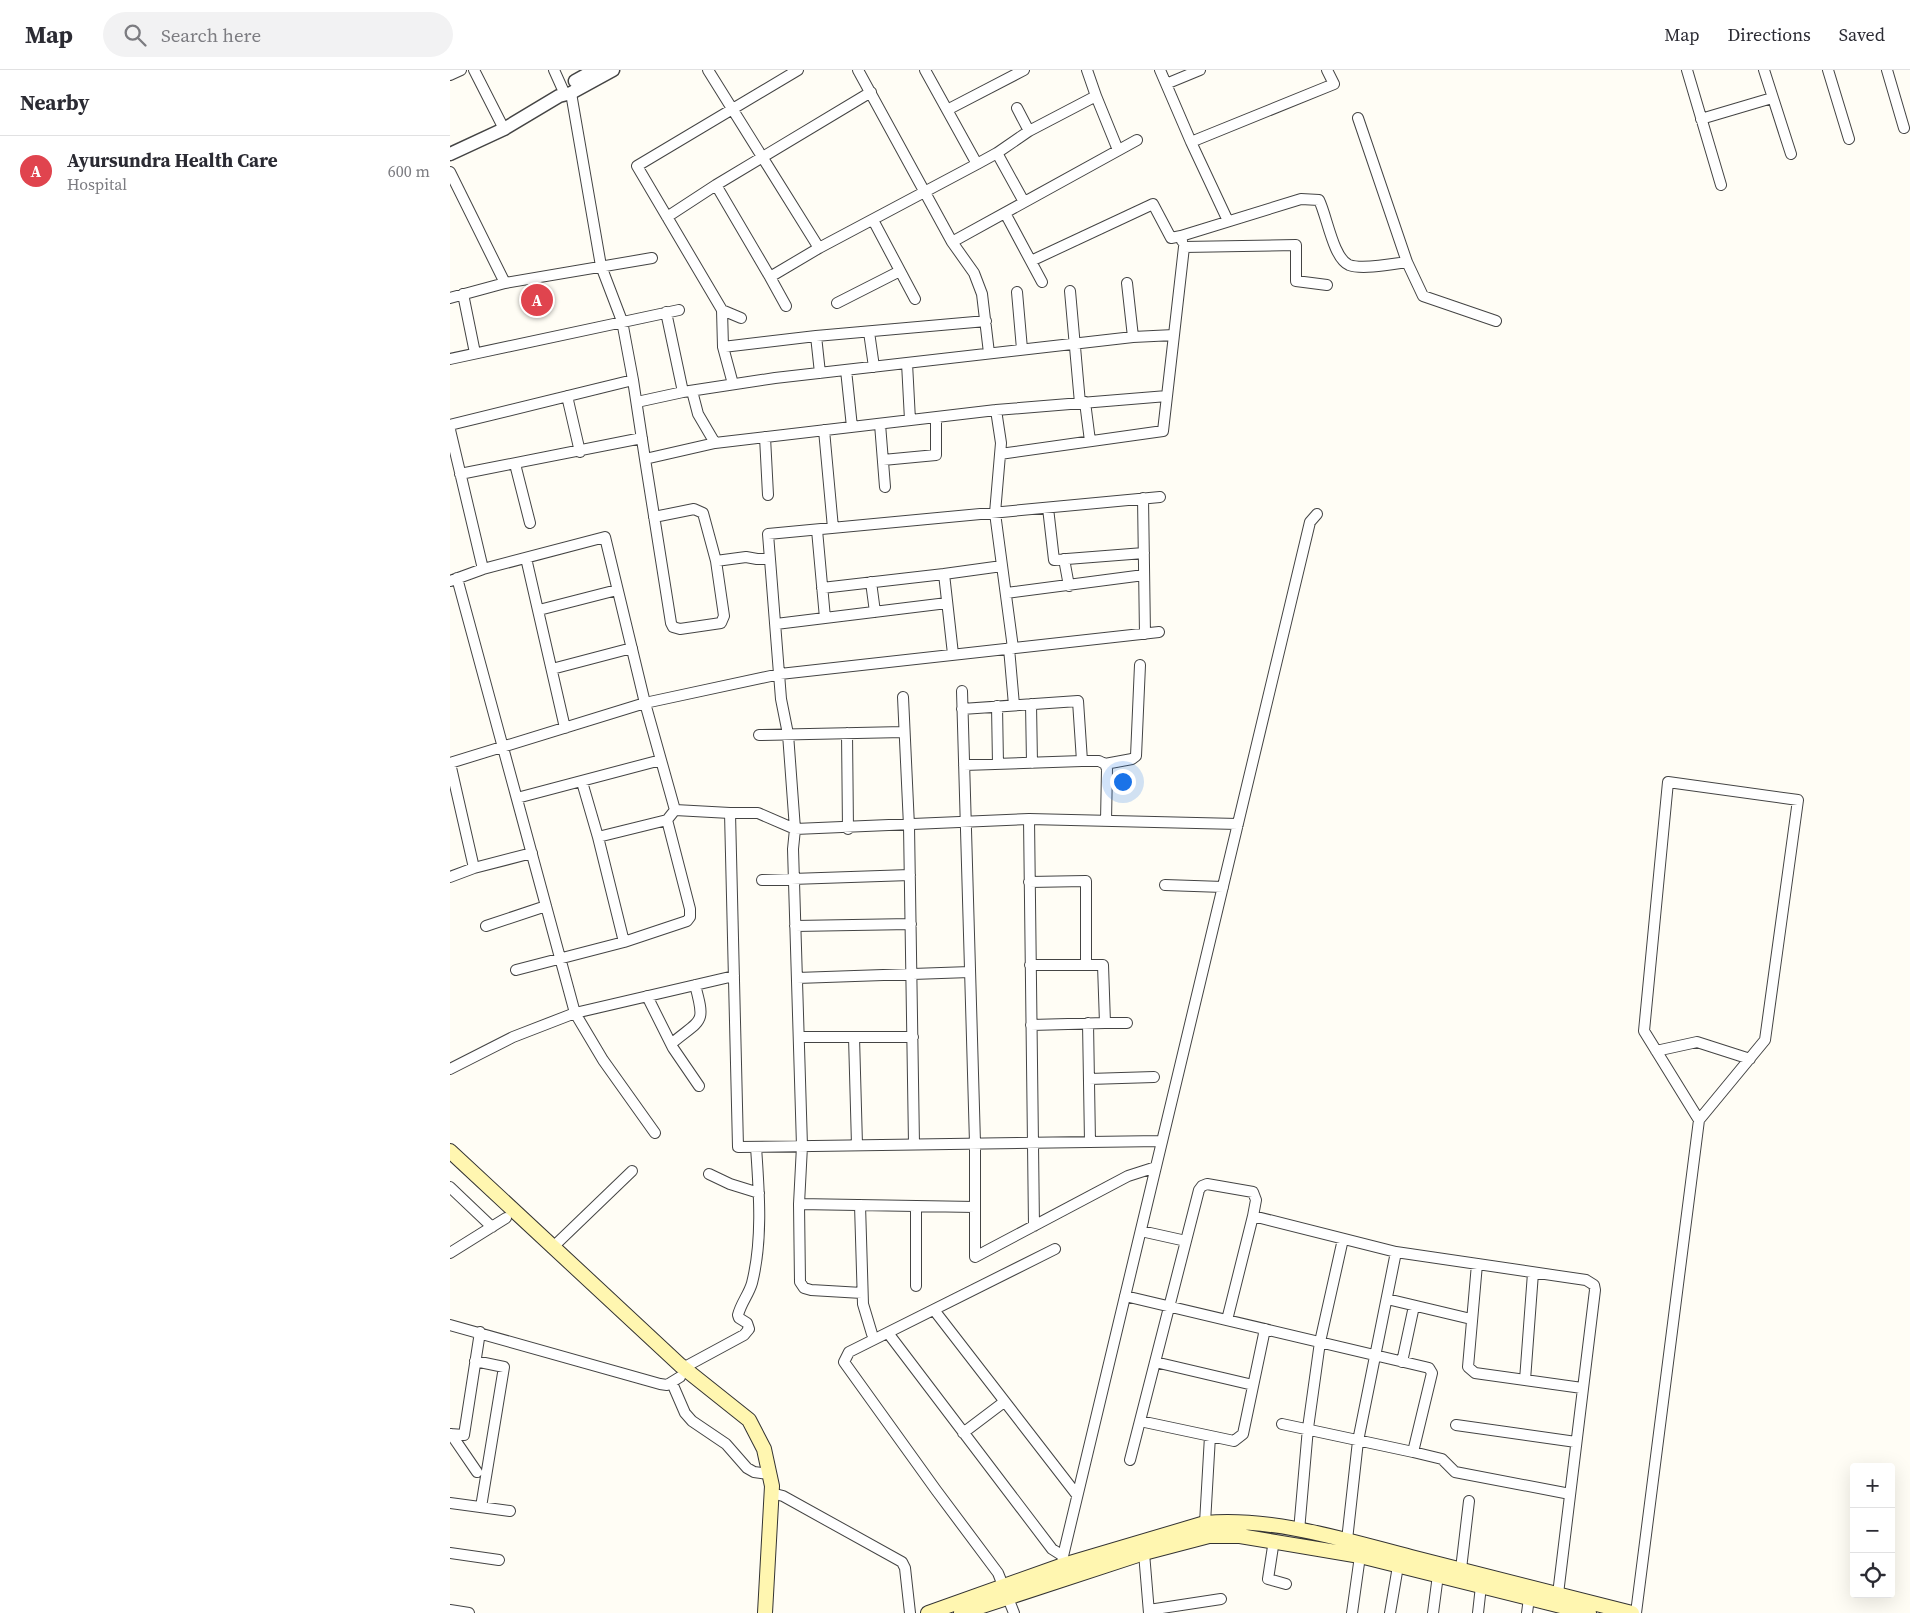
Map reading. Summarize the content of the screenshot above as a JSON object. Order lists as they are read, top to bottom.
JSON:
{
  "page": {
    "header": "Map",
    "search": "Search here",
    "nav": ["Map", "Directions", "Saved"],
    "heading": "Nearby",
    "list": [
      {
        "mark": "A",
        "name": "Ayursundra Health Care",
        "note": "Hospital",
        "value": "600 m"
      }
    ],
    "pins": "A",
    "map_buttons": ["+", "−"]
  }
}
